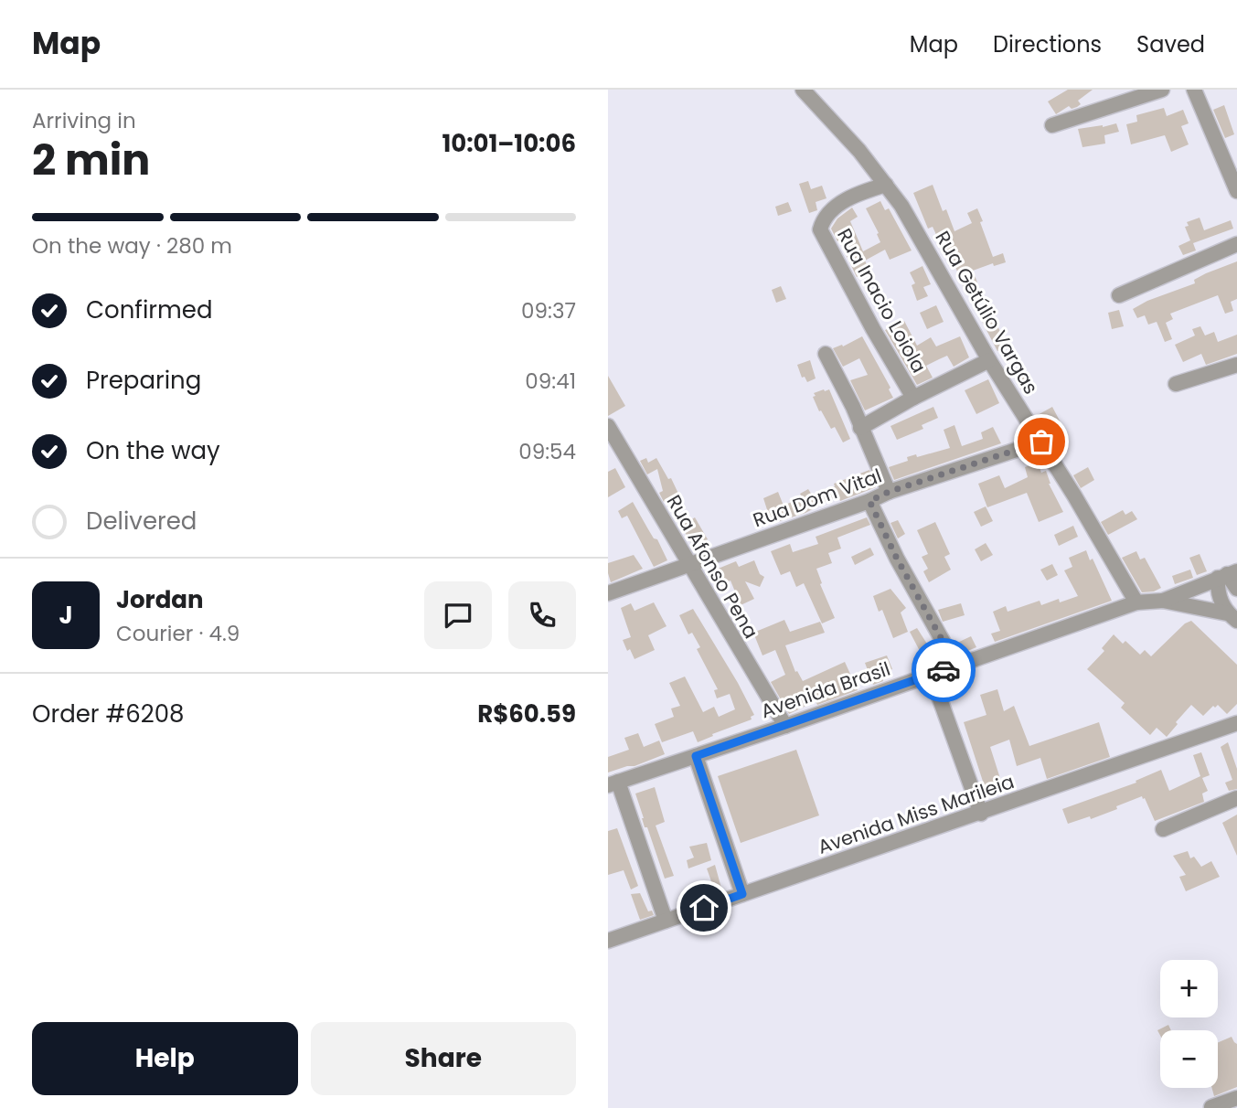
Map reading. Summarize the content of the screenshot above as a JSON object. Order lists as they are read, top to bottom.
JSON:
{
  "streets": {
    "street": [
      "Rua Inacio Loiola",
      "Rua Getúlio Vargas",
      "Rua Dom Vital",
      "Rua Afonso Pena",
      "Avenida Brasil",
      "Avenida Miss Marileia"
    ]
  },
  "crossings": [
    ["Rua Inacio Loiola", "Rua Getúlio Vargas"],
    ["Rua Getúlio Vargas", "Rua Dom Vital"],
    ["Rua Getúlio Vargas", "Avenida Brasil"],
    ["Rua Dom Vital", "Rua Afonso Pena"],
    ["Rua Afonso Pena", "Avenida Brasil"]
  ],
  "page": {
    "header": "Map",
    "nav": ["Map", "Directions", "Saved"],
    "heading": ["2 min", "Arriving in", "10:01–10:06"],
    "panel": [
      "Jordan",
      "Courier · 4.9",
      "Order #6208",
      "R$60.59"
    ],
    "bar": "On the way · 280 m",
    "list": [
      ["Confirmed", "09:37"],
      ["Preparing", "09:41"],
      ["On the way", "09:54"],
      "Delivered"
    ],
    "round": "J",
    "map_buttons": ["+", "−"],
    "buttons": ["Help", "Share"]
  }
}
